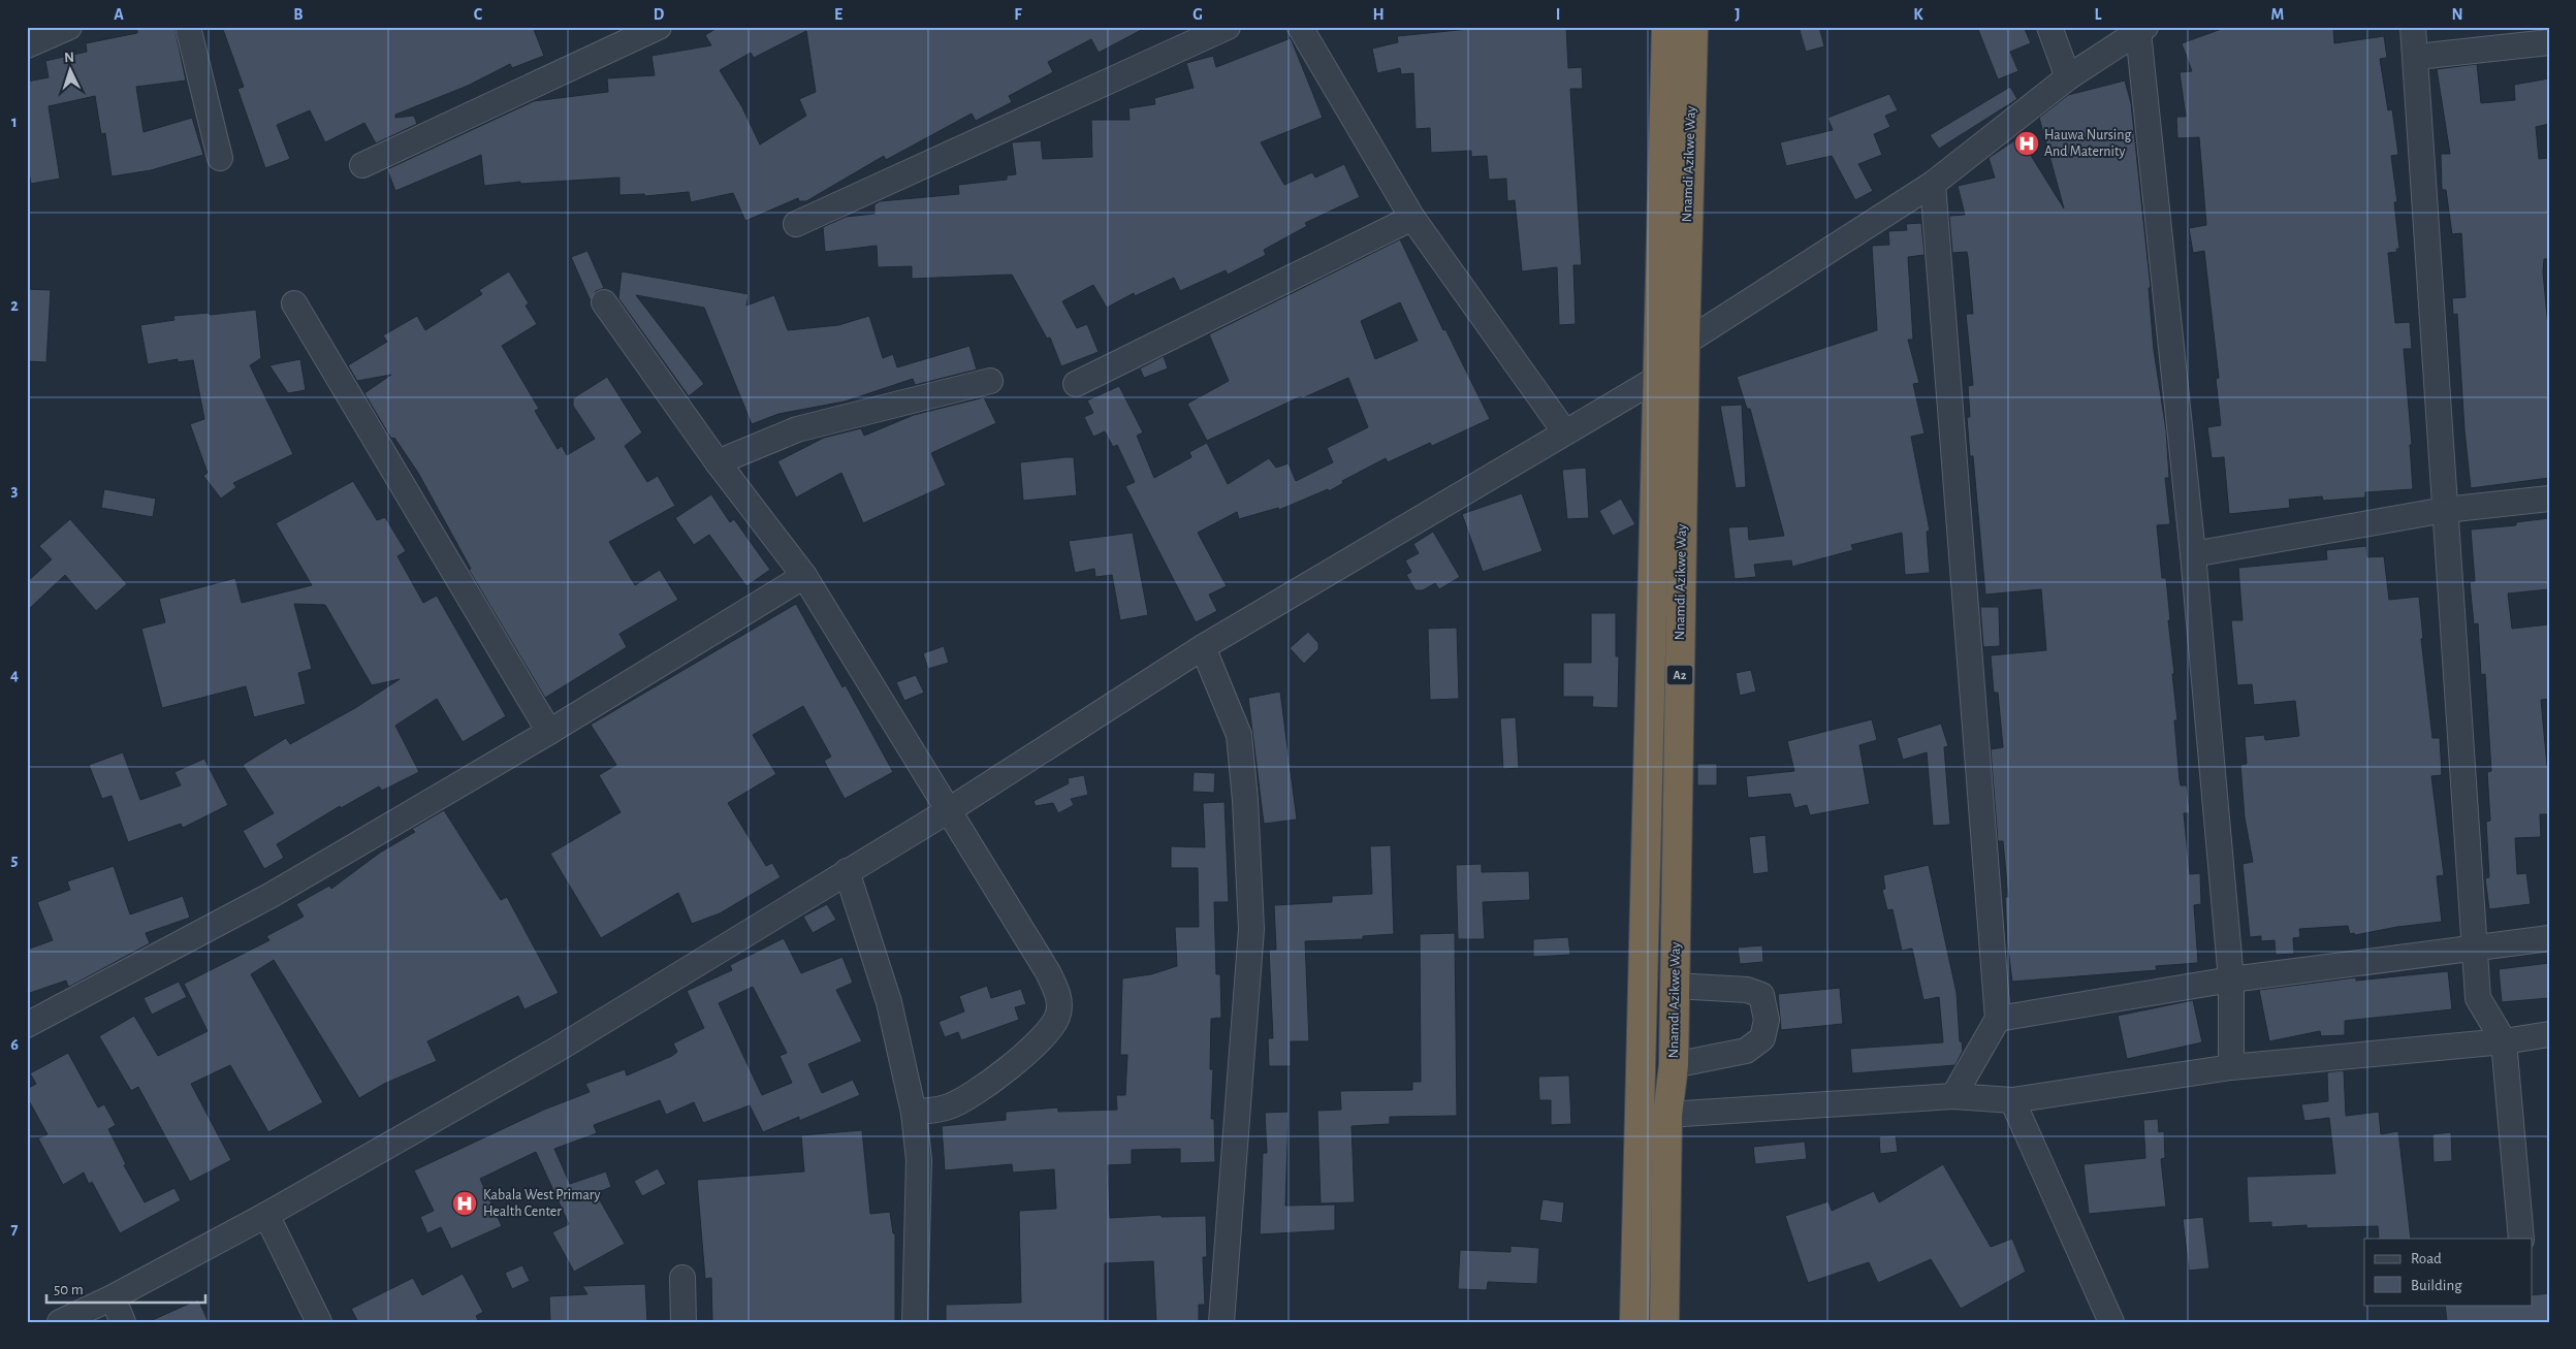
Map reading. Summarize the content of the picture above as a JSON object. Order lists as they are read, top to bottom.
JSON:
{
  "streets": {
    "highway": ["Nnamdi Azikwe Way", "A2"]
  },
  "places": {
    "hospital": ["Hauwa Nursing And Maternity", "Kabala West Primary Health Center"]
  },
  "legend": ["Road", "Building"],
  "scale_bar": "50 m",
  "north": "top",
  "grid": {
    "columns": [
      "A",
      "B",
      "C",
      "D",
      "E",
      "F",
      "G",
      "H",
      "I",
      "J",
      "K",
      "L",
      "M",
      "N"
    ],
    "rows": [
      "1",
      "2",
      "3",
      "4",
      "5",
      "6",
      "7"
    ]
  }
}
